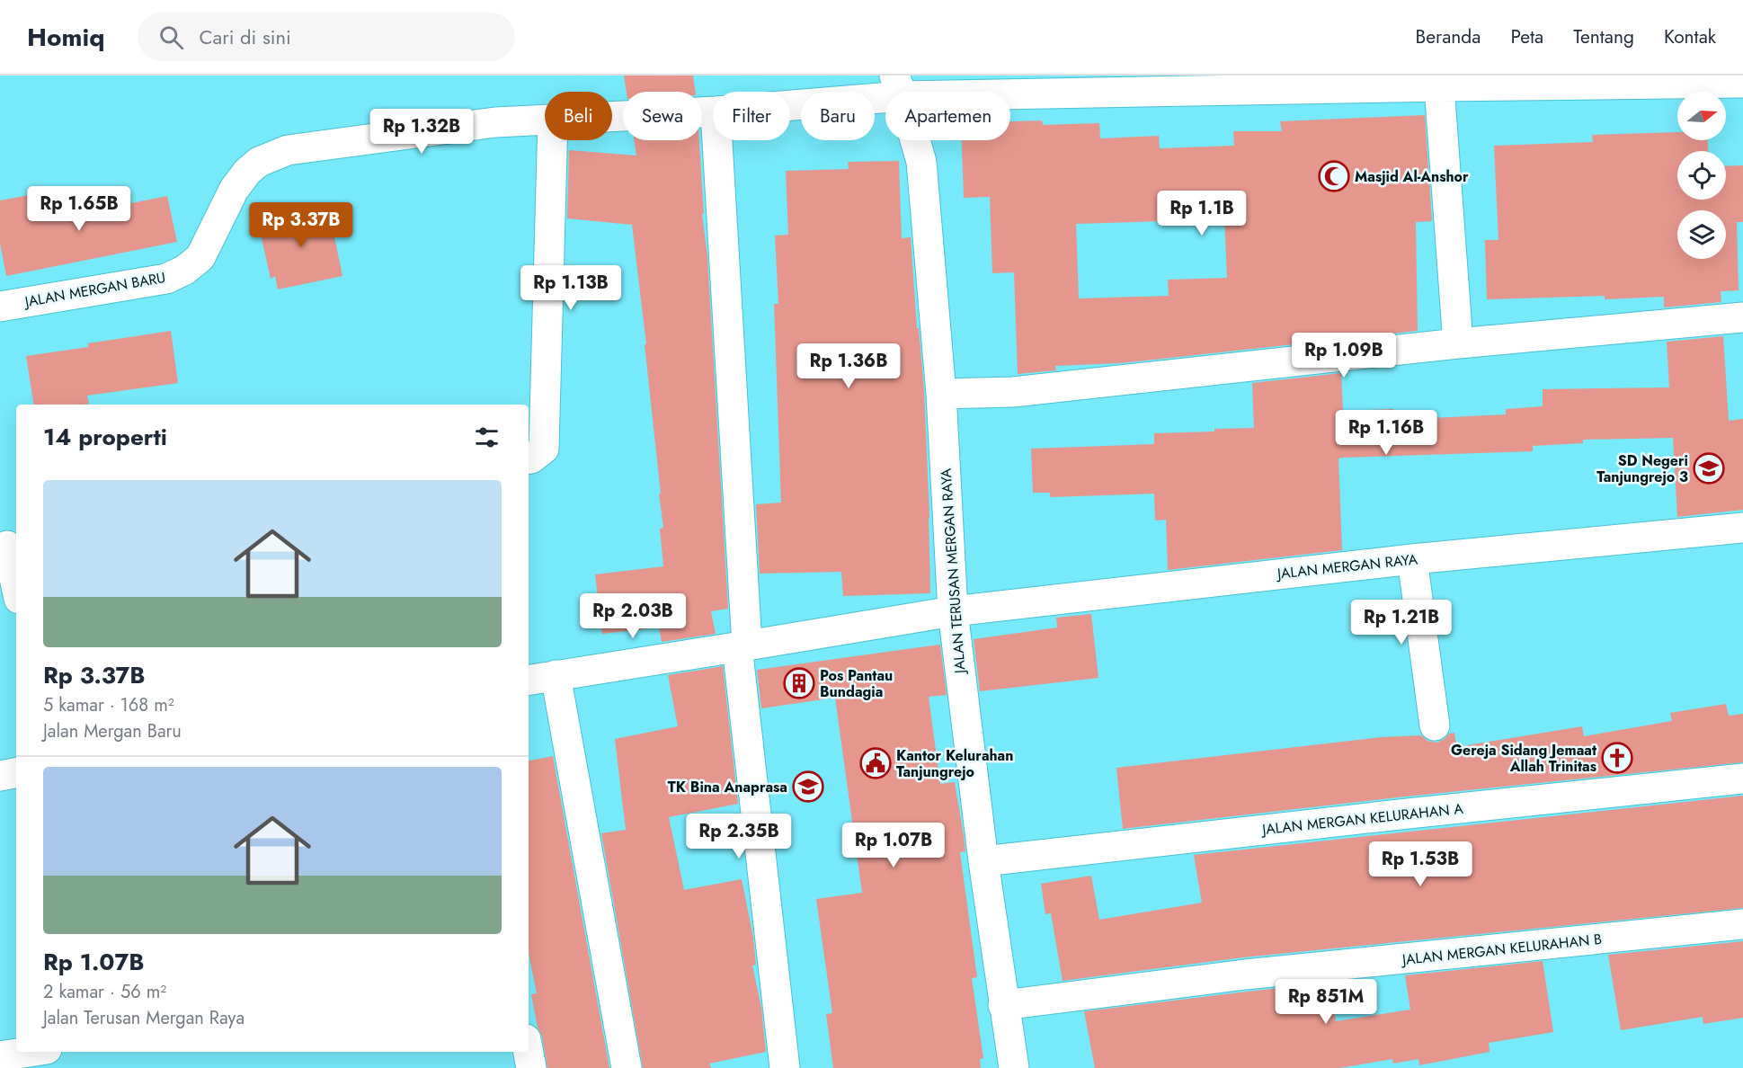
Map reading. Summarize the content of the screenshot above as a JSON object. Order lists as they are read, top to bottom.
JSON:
{
  "streets": {
    "street": [
      "JALAN MERGAN BARU",
      "JALAN MERGAN RAYA",
      "JALAN TERUSAN MERGAN RAYA",
      "JALAN MERGAN KELURAHAN A",
      "JALAN MERGAN KELURAHAN B"
    ]
  },
  "crossings": [
    ["JALAN MERGAN BARU", "JALAN TERUSAN MERGAN RAYA"],
    ["JALAN MERGAN RAYA", "JALAN TERUSAN MERGAN RAYA"],
    ["JALAN TERUSAN MERGAN RAYA", "JALAN MERGAN KELURAHAN A"],
    ["JALAN TERUSAN MERGAN RAYA", "JALAN MERGAN KELURAHAN B"]
  ],
  "places": {
    "mosque": ["Masjid Al-Anshor"],
    "school or university": ["SD Negeri Tanjungrejo 3", "TK Bina Anaprasa"],
    "building": ["Pos Pantau Bundagia"],
    "church": ["Gereja Sidang Jemaat Allah Trinitas"],
    "public building": ["Kantor Kelurahan Tanjungrejo"]
  },
  "north": "right",
  "page": {
    "header": "Homiq",
    "search": "Cari di sini",
    "nav": [
      "Beranda",
      "Peta",
      "Tentang",
      "Kontak"
    ],
    "chip": [
      "Beli",
      "Sewa",
      "Filter",
      "Baru",
      "Apartemen"
    ],
    "price": [
      "Rp 1.32B",
      "Rp 1.65B",
      "Rp 1.1B",
      "Rp 3.37B",
      "Rp 1.13B",
      "Rp 1.09B",
      "Rp 1.36B",
      "Rp 1.16B",
      "Rp 2.03B",
      "Rp 1.21B",
      "Rp 2.35B",
      "Rp 1.07B",
      "Rp 1.53B",
      "Rp 851M"
    ],
    "heading": "14 properti",
    "list": [
      {
        "name": "Rp 3.37B",
        "note": "5 kamar · 168 m² · Jalan Mergan Baru"
      },
      {
        "name": "Rp 1.07B",
        "note": "2 kamar · 56 m² · Jalan Terusan Mergan Raya"
      }
    ]
  }
}
